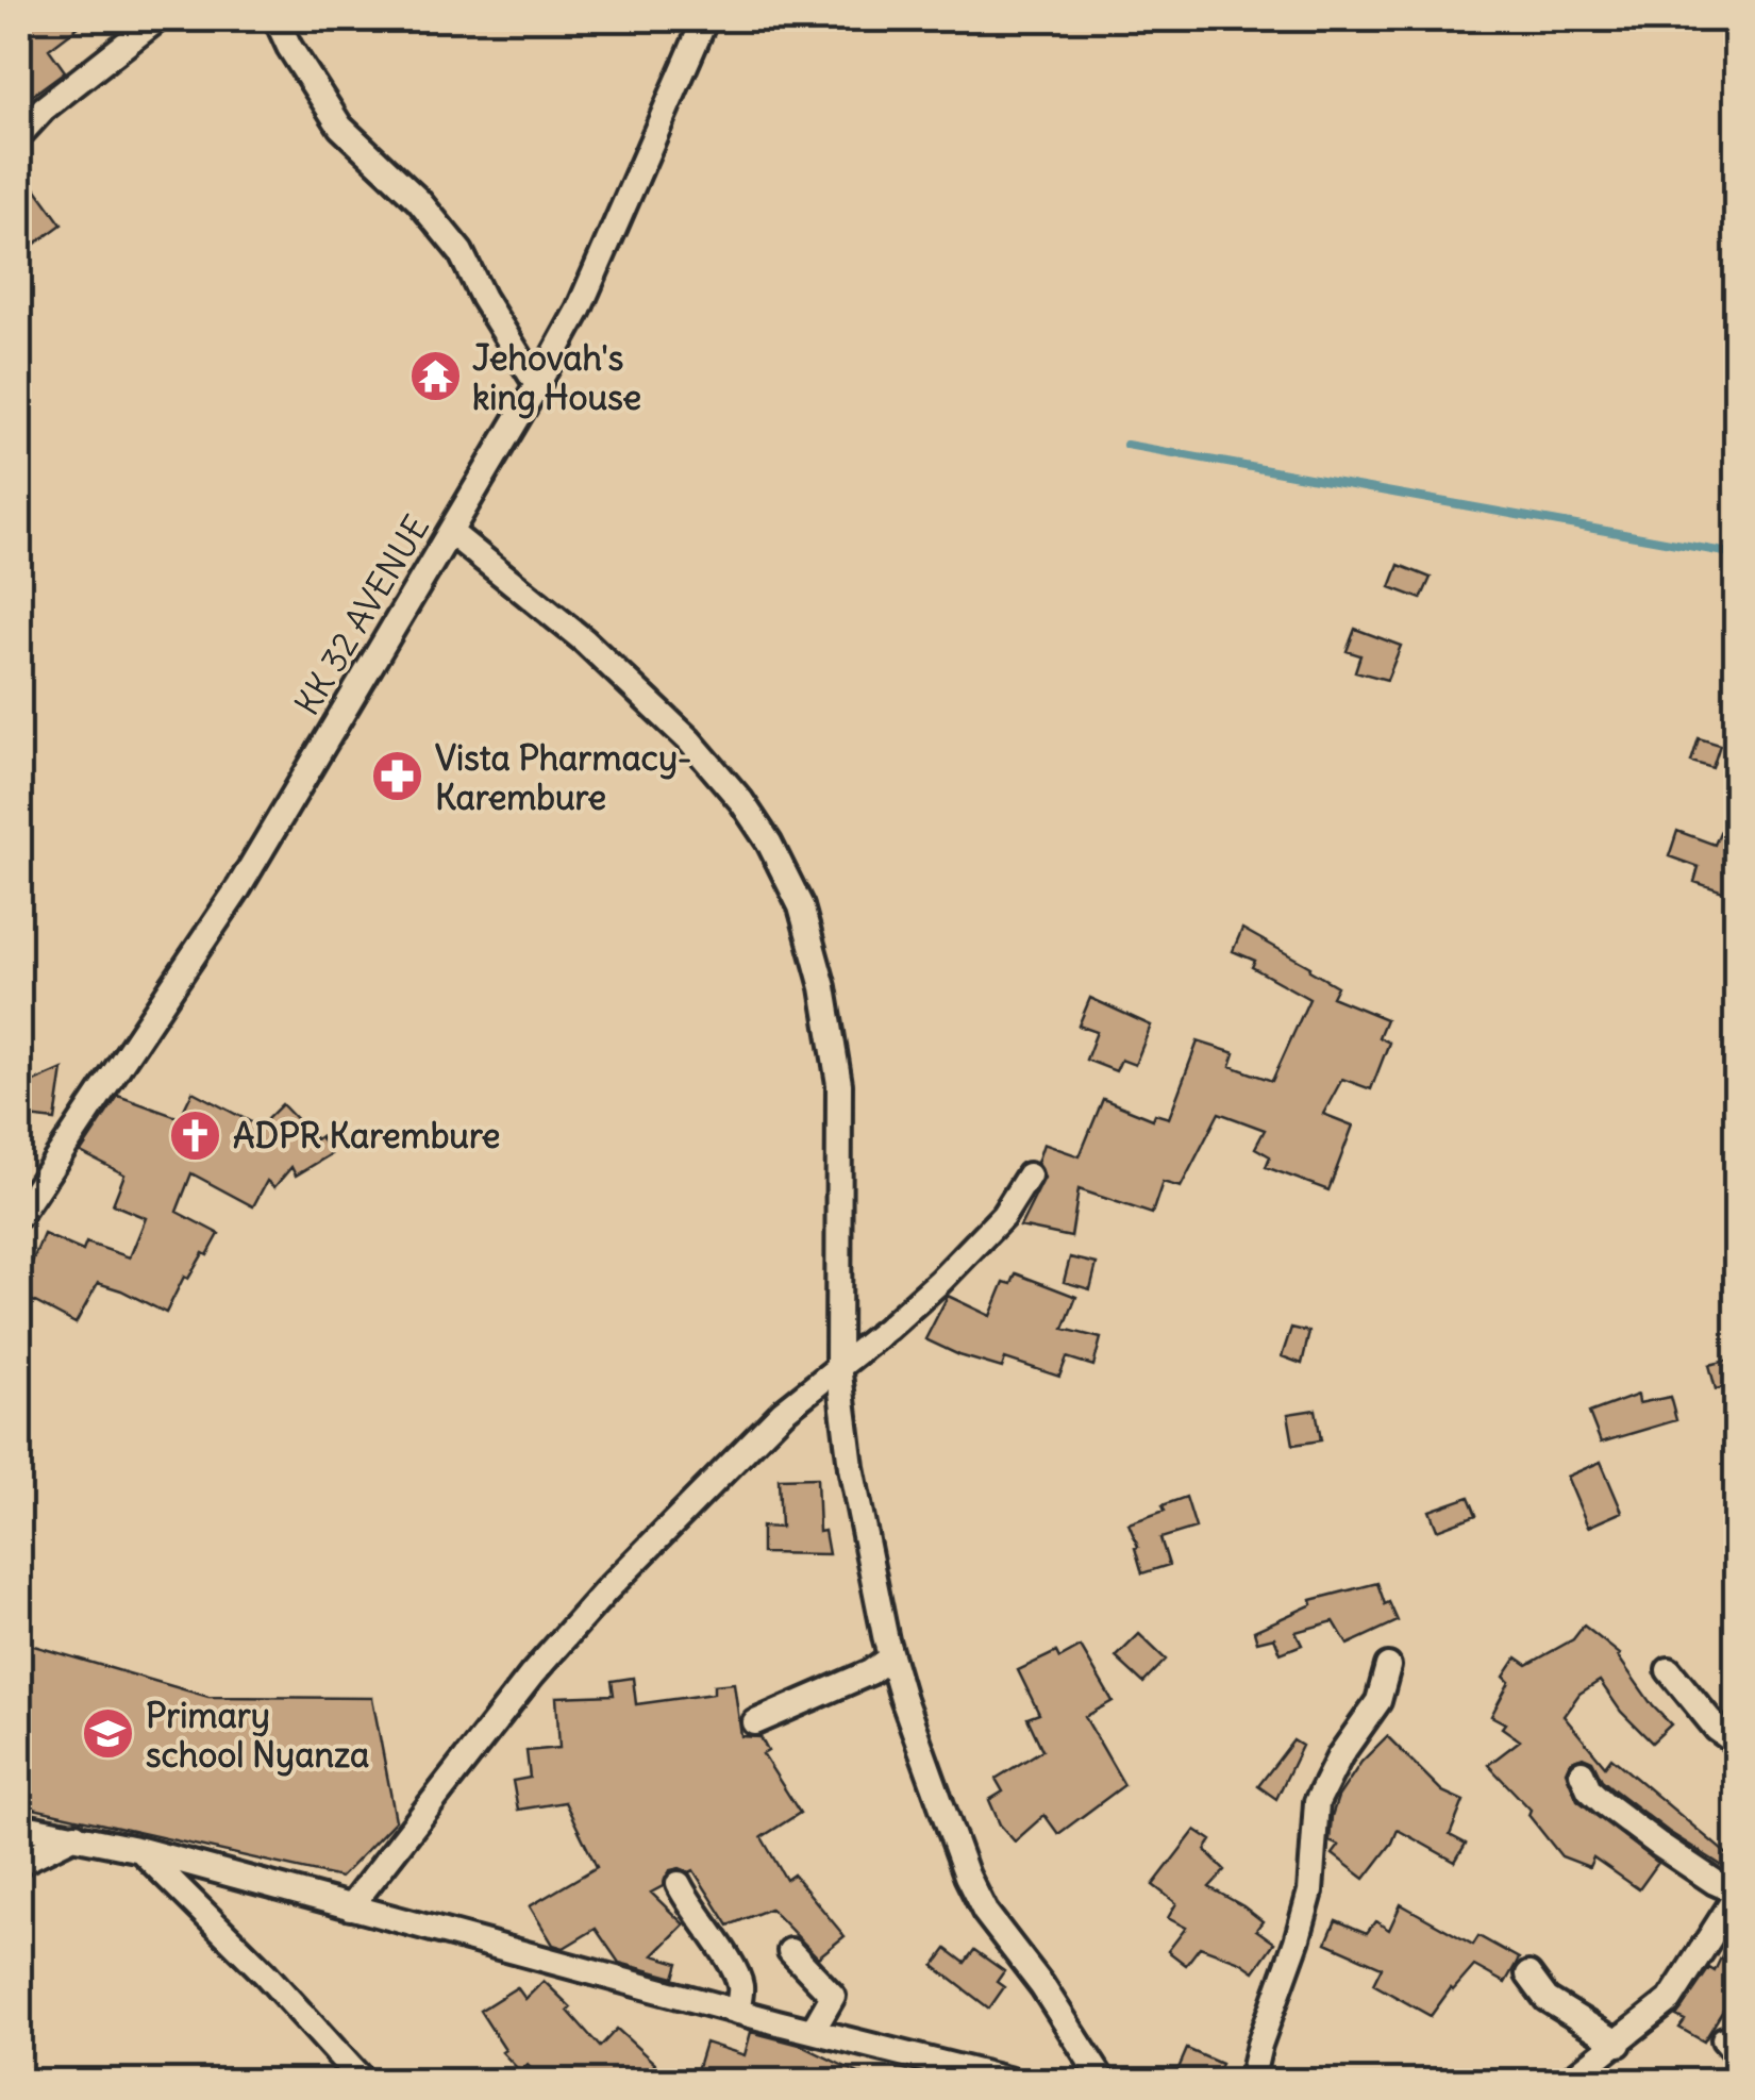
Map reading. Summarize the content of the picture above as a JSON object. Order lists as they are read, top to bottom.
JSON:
{
  "streets": {
    "street": ["KK 32 AVENUE"]
  },
  "places": {
    "temple": ["Jehovah's king House"],
    "pharmacy": ["Vista Pharmacy- Karembure"],
    "church": ["ADPR Karembure"],
    "school or university": ["Primary school Nyanza"]
  }
}
